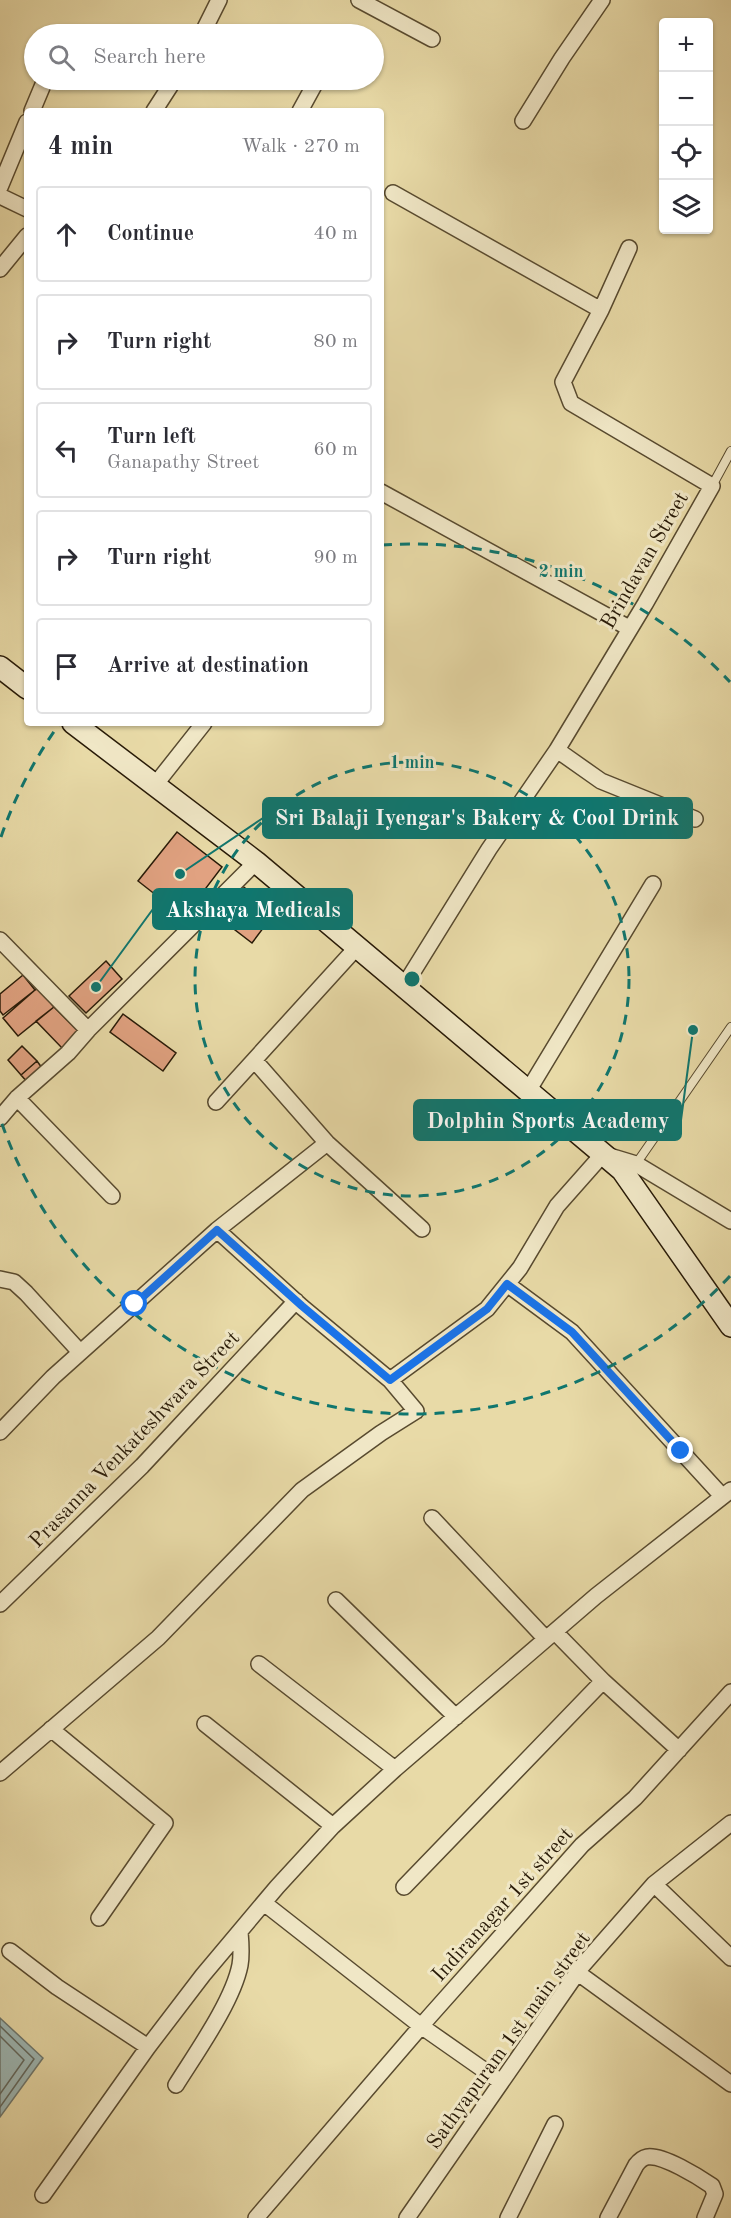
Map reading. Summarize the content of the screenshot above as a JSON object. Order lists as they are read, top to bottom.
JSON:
{
  "streets": {
    "street": [
      "Brindavan Street",
      "Prasanna Venkateshwara Street",
      "Indiranagar 1st street",
      "Sathyapuram 1st main street"
    ]
  },
  "places": ["Sri Balaji Iyengar's Bakery & Cool Drink", "Akshaya Medicals", "Dolphin Sports Academy"],
  "page": {
    "map_buttons": ["+", "−"],
    "search": "Search here",
    "heading": ["4 min", "Walk · 270 m"],
    "list": [
      ["Continue", "40 m"],
      ["Turn right", "80 m"],
      ["Turn left", "Ganapathy Street", "60 m"],
      ["Turn right", "90 m"],
      "Arrive at destination"
    ]
  },
  "rings": ["2 min", "1 min"]
}
